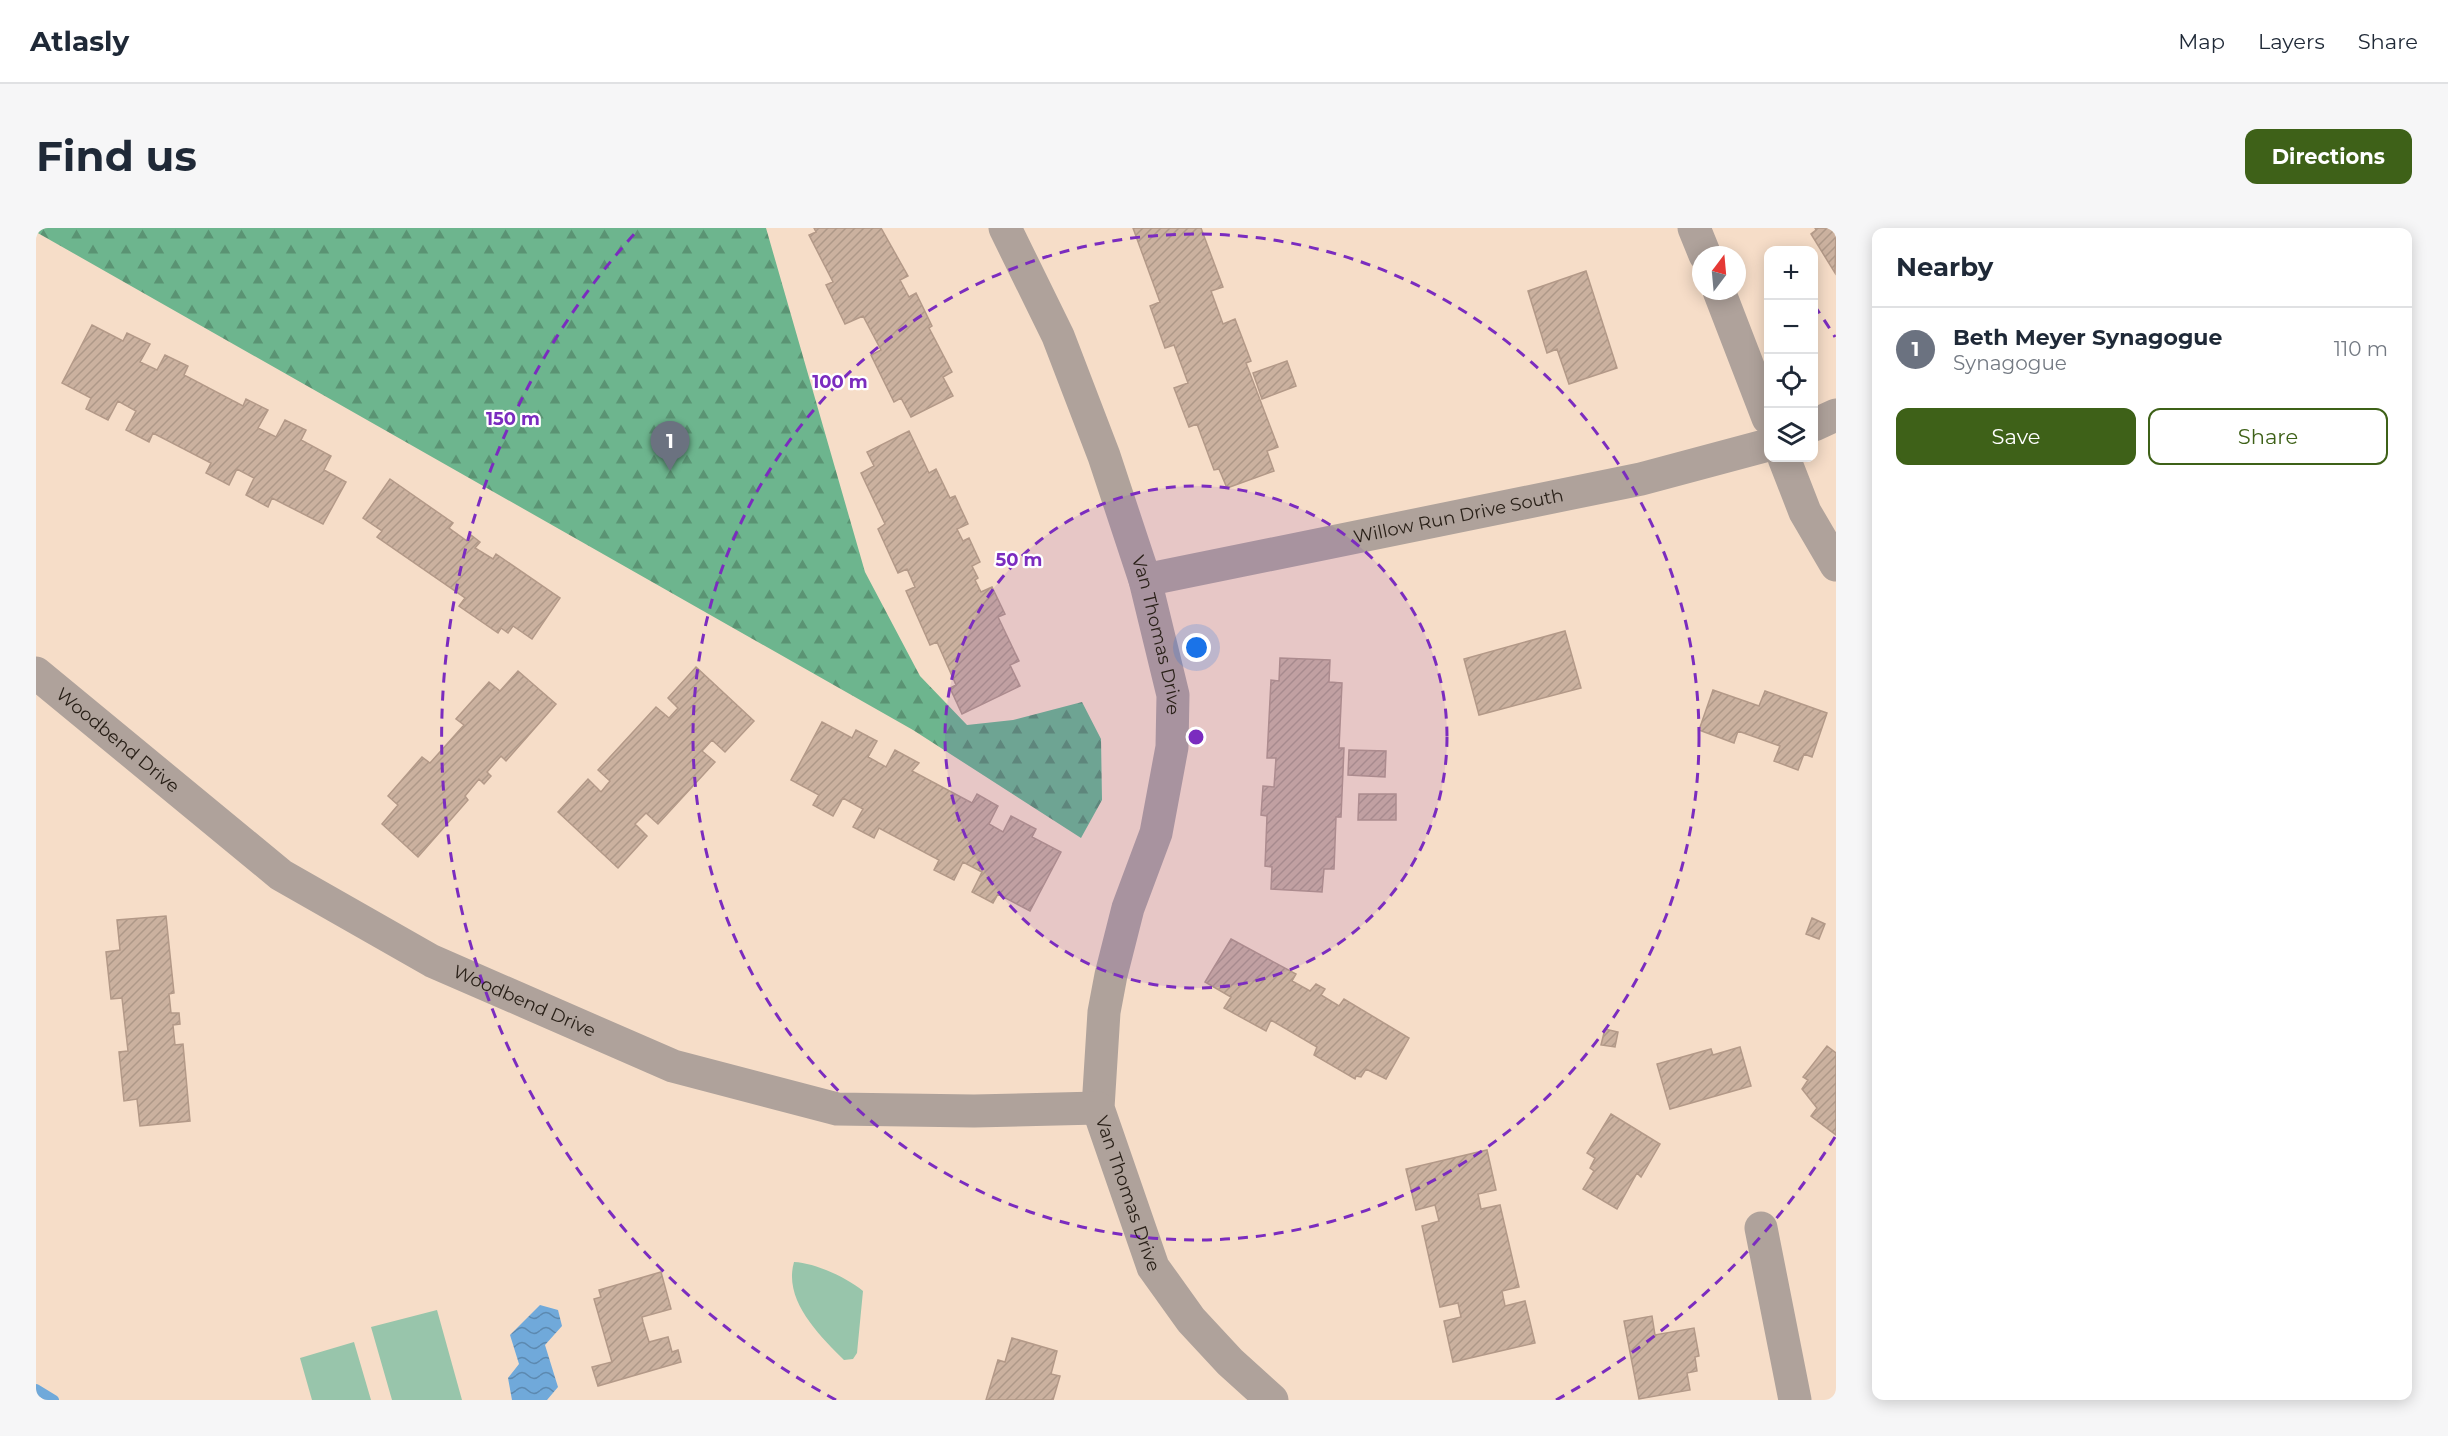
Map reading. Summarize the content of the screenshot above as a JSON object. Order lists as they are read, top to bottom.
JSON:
{
  "streets": {
    "street": ["Willow Run Drive South", "Van Thomas Drive", "Woodbend Drive"]
  },
  "crossings": [
    ["Willow Run Drive South", "Van Thomas Drive"],
    ["Van Thomas Drive", "Woodbend Drive"]
  ],
  "north": "top",
  "page": {
    "header": "Atlasly",
    "nav": ["Map", "Layers", "Share"],
    "buttons": [
      "Directions",
      ["Save", "Share"]
    ],
    "title": "Find us",
    "heading": "Nearby",
    "map_buttons": ["+", "−"],
    "list": [
      {
        "mark": "1",
        "name": "Beth Meyer Synagogue",
        "note": "Synagogue",
        "value": "110 m"
      }
    ],
    "pins": "1"
  },
  "rings": ["100 m", "150 m", "50 m"]
}
